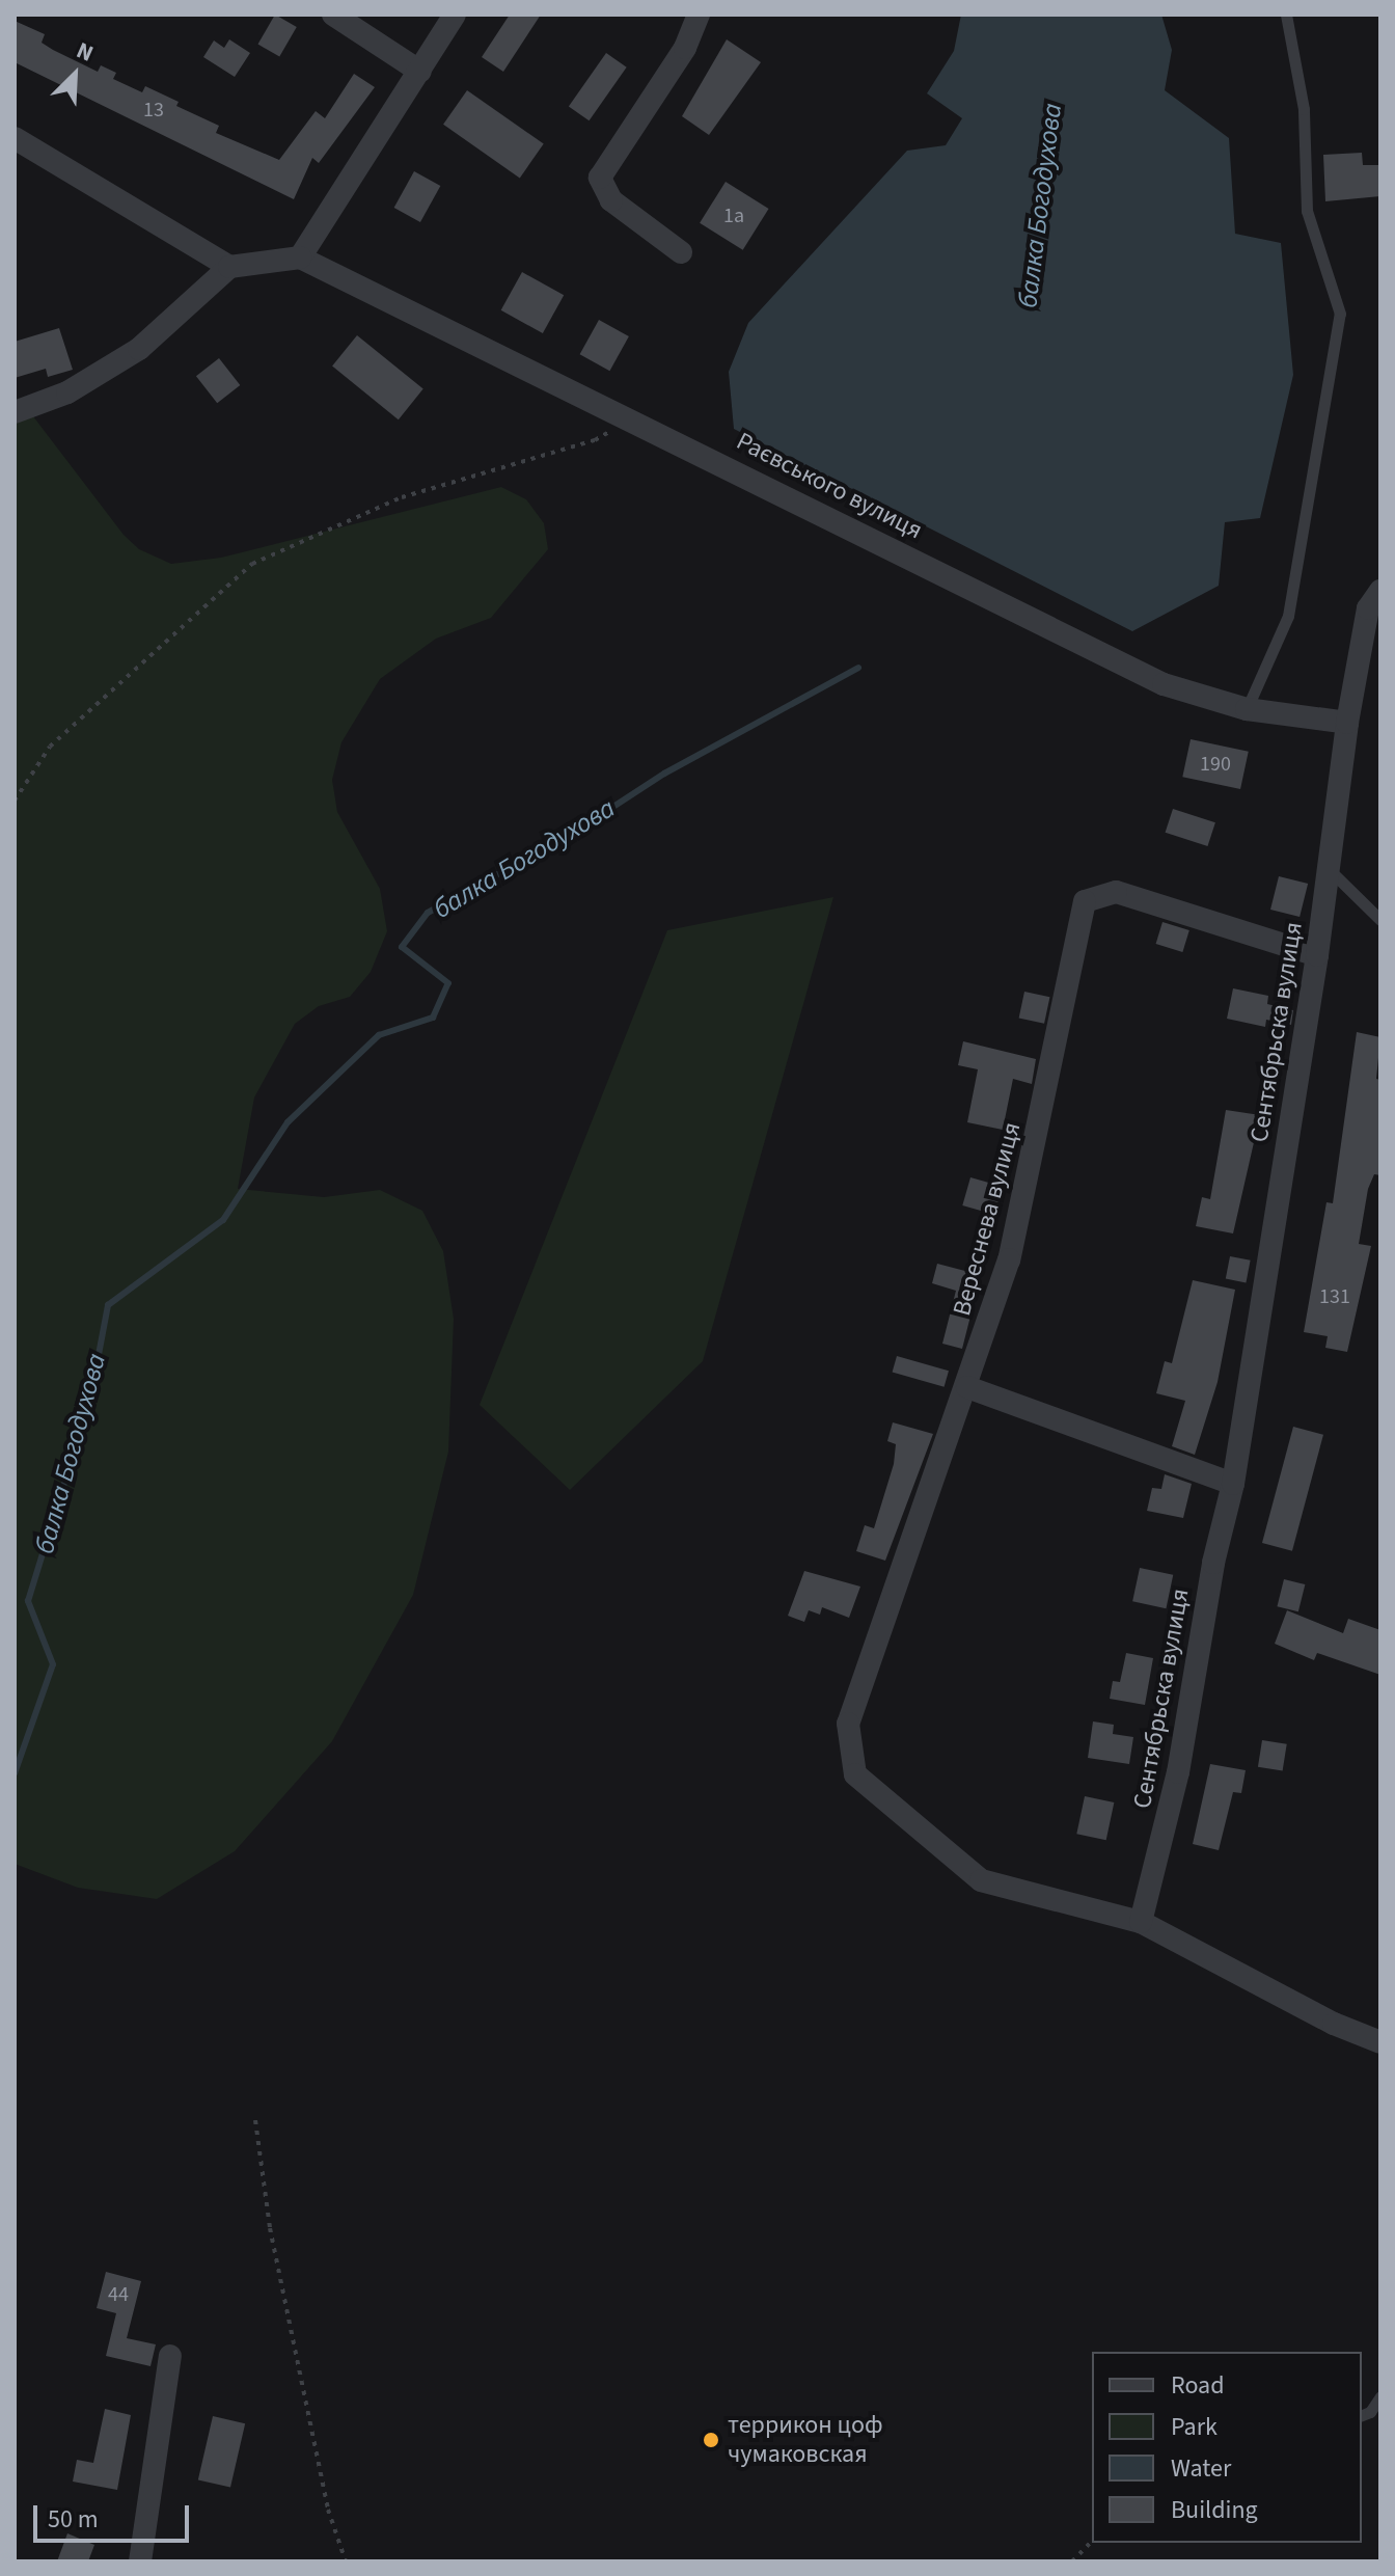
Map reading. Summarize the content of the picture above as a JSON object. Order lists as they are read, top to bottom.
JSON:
{
  "streets": {
    "street": ["Раєвського вулиця", "Сентябрьска вулиця", "Вереснева вулиця"]
  },
  "crossings": [
    ["Раєвського вулиця", "Сентябрьска вулиця"],
    ["Сентябрьска вулиця", "Вереснева вулиця"]
  ],
  "water": ["балка Богодухова"],
  "places": ["террикон цоф чумаковская"],
  "house_numbers": [
    "13",
    "1а",
    "190",
    "131",
    "44"
  ],
  "legend": [
    "Road",
    "Park",
    "Water",
    "Building"
  ],
  "scale_bar": "50 m",
  "north": "top right"
}
